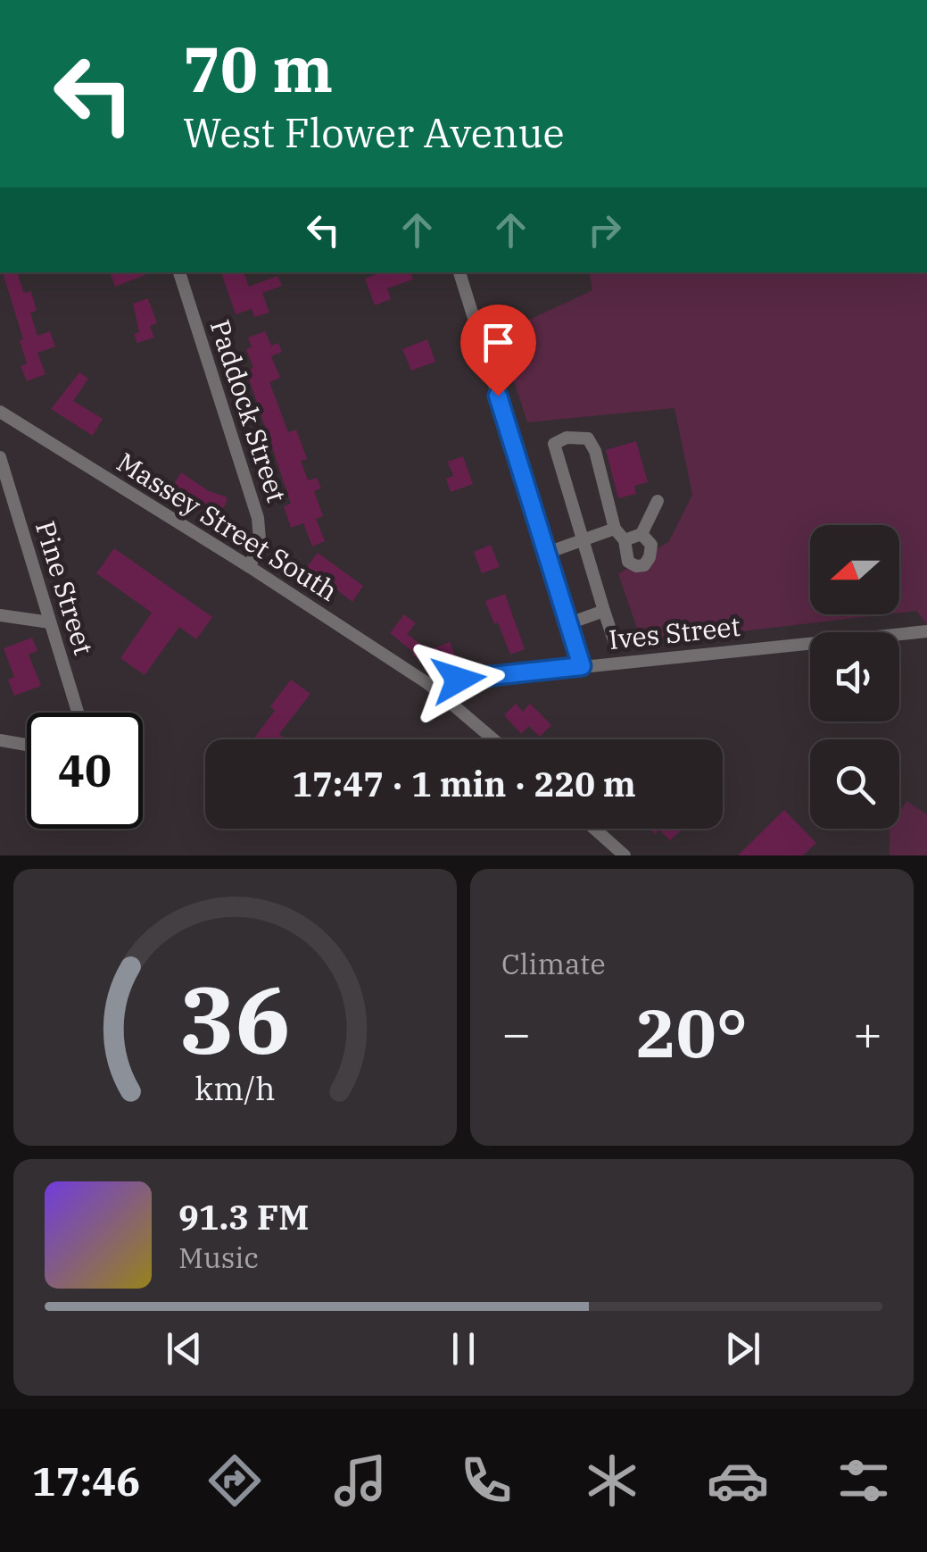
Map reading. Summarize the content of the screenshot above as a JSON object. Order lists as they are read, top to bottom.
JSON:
{
  "streets": {
    "street": [
      "Paddock Street",
      "Massey Street South",
      "Pine Street",
      "Ives Street"
    ]
  },
  "crossings": [
    ["Paddock Street", "Massey Street South"],
    ["Massey Street South", "Ives Street"]
  ],
  "north": "left",
  "page": {
    "turn": ["70 m", "West Flower Avenue"],
    "limit": "40",
    "trip": "17:47 · 1 min · 220 m",
    "tile": "Climate",
    "heat": ["−", "20°", "+"],
    "song": ["91.3 FM", "Music"],
    "tabs": "17:46",
    "gauge": ["36", "km/h"]
  }
}
